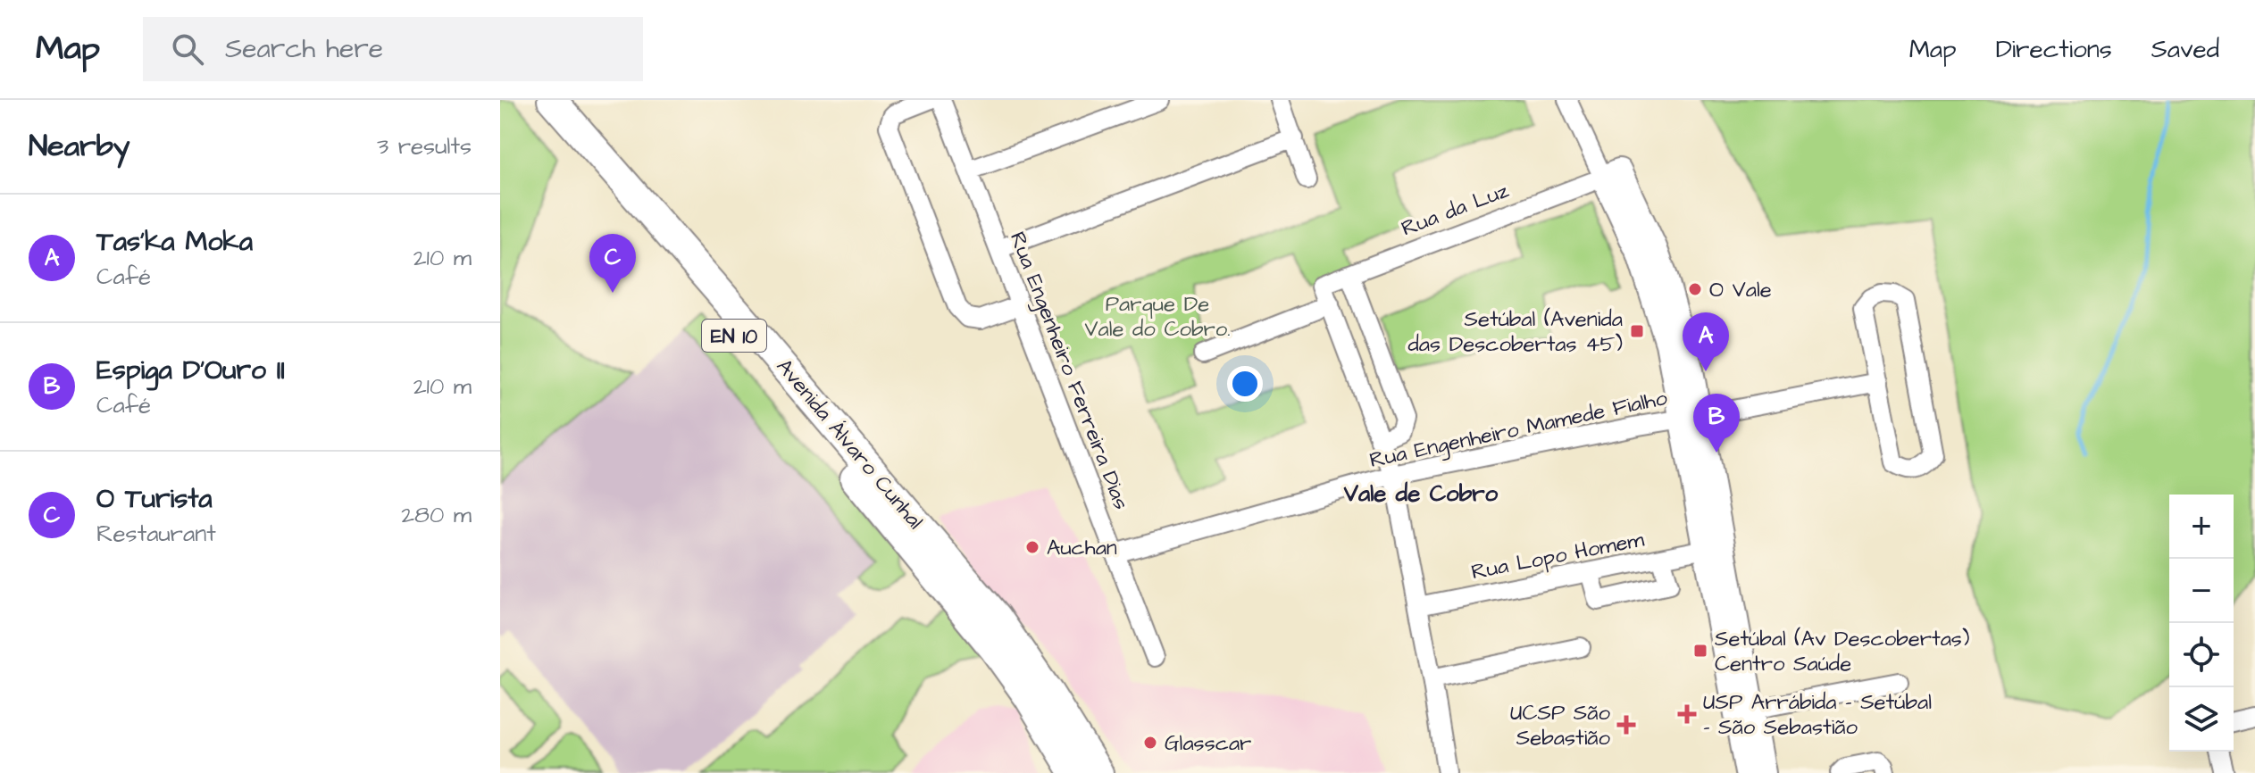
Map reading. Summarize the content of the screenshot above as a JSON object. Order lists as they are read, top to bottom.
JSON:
{
  "streets": {
    "main road": ["EN 10", "Avenida Álvaro Cunhal"],
    "street": [
      "Rua da Luz",
      "Rua Engenheiro Ferreira Dias",
      "Rua Engenheiro Mamede Fialho",
      "Rua Lopo Homem"
    ]
  },
  "crossings": [
    ["Rua Engenheiro Ferreira Dias", "Rua Engenheiro Mamede Fialho"]
  ],
  "districts": ["Vale de Cobro"],
  "parks": ["Parque De Vale do Cobro."],
  "places": {
    "other": ["O Vale", "Auchan", "Glasscar"],
    "transit": ["Setúbal (Avenida das Descobertas 45)", "Setúbal (Av Descobertas) Centro Saúde"],
    "health": ["USP Arrábida - Setúbal - São Sebastião", "UCSP São Sebastião"]
  },
  "page": {
    "header": "Map",
    "search": "Search here",
    "nav": ["Map", "Directions", "Saved"],
    "heading": ["Nearby", "3 results"],
    "list": [
      {
        "mark": "A",
        "name": "Tas'ka Moka",
        "note": "Café",
        "value": "210 m"
      },
      {
        "mark": "B",
        "name": "Espiga D'Ouro II",
        "note": "Café",
        "value": "210 m"
      },
      {
        "mark": "C",
        "name": "O Turista",
        "note": "Restaurant",
        "value": "280 m"
      }
    ],
    "pins": ["C", "A", "B"],
    "map_buttons": ["+", "−"]
  }
}
